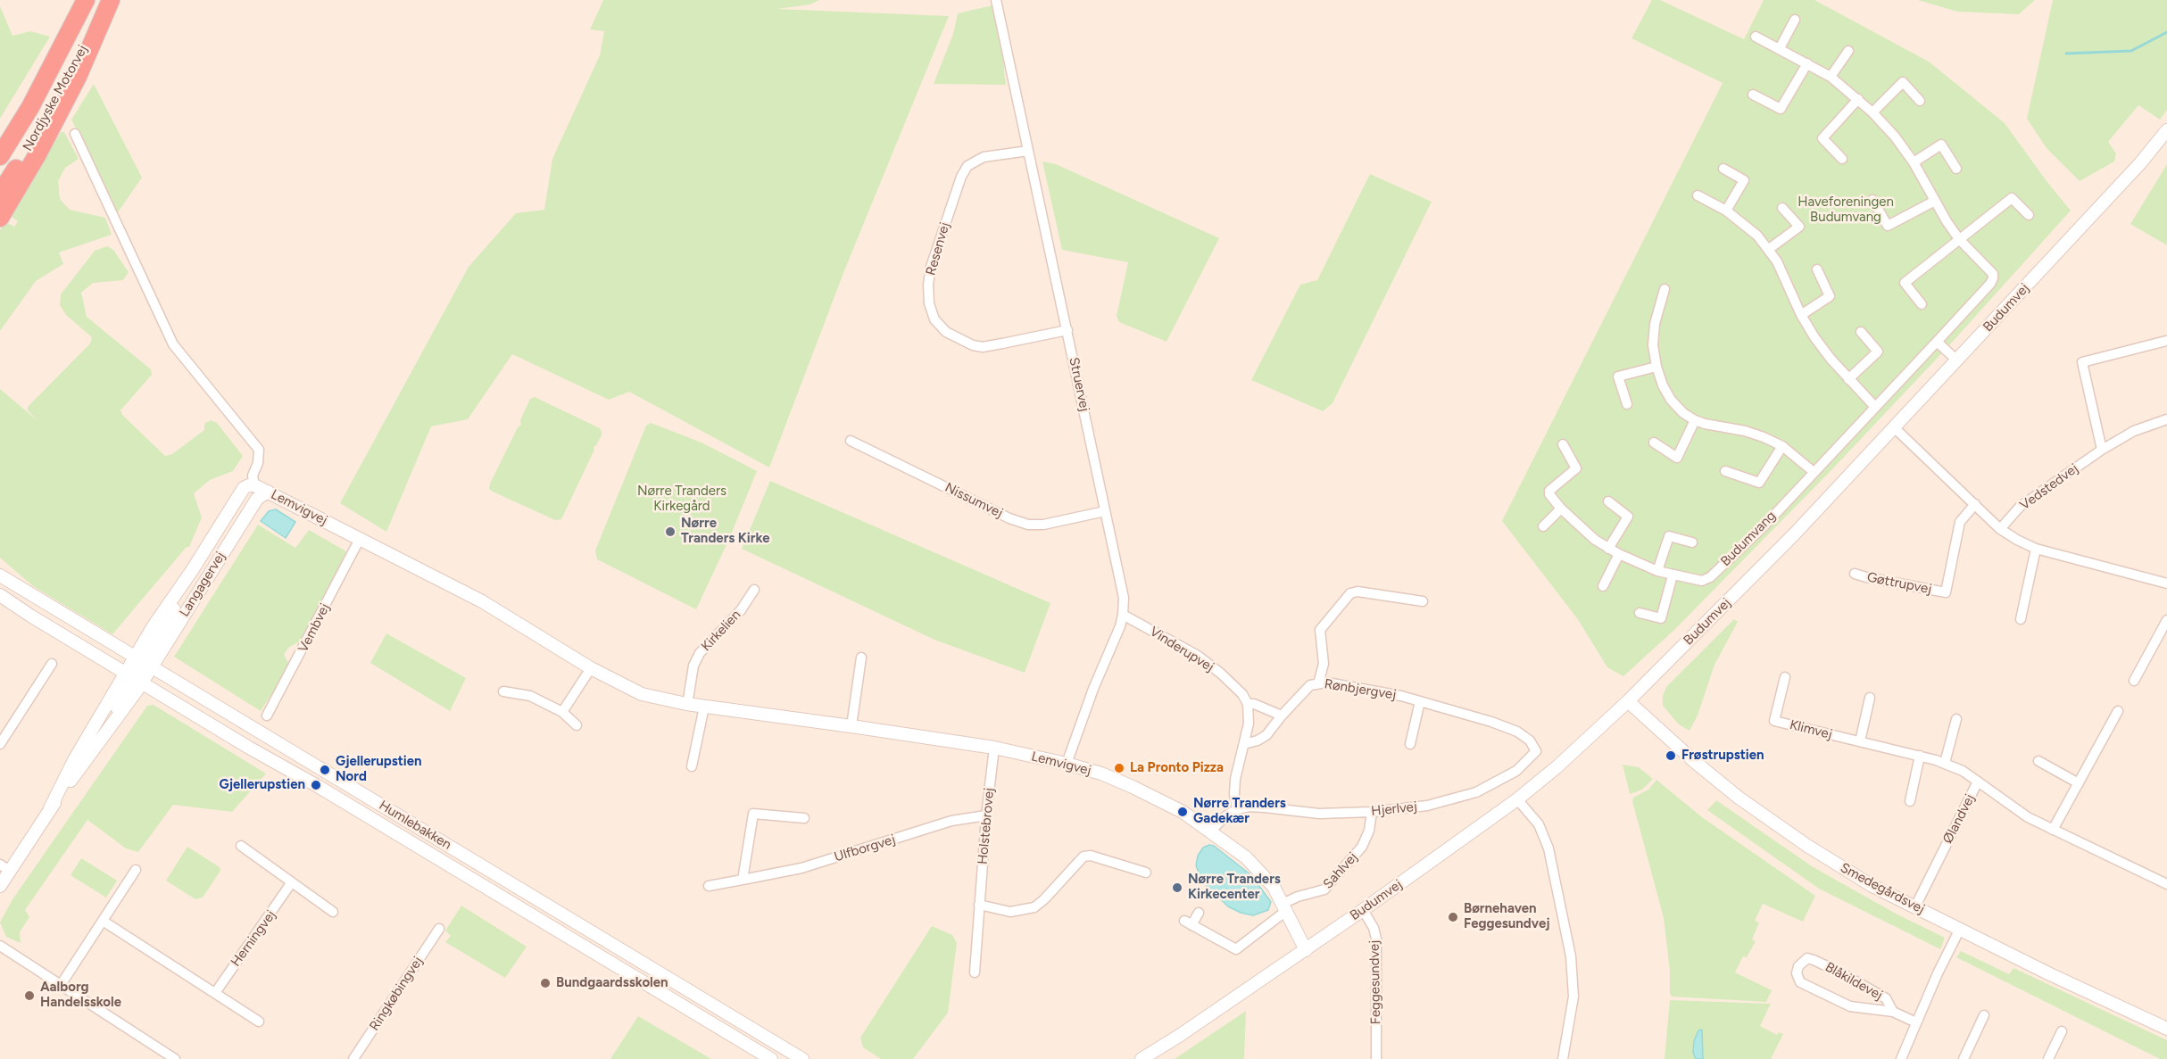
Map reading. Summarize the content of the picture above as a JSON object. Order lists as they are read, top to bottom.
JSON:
{
  "streets": {
    "highway": ["Nordjyske Motorvej"],
    "street": [
      "Resenvej",
      "Budumvej",
      "Struervej",
      "Vedstedvej",
      "Nissumvej",
      "Lemvigvej",
      "Budumvang",
      "Gøttrupvej",
      "Langagervej",
      "Vembvej",
      "Kirkelien",
      "Vinderupvej",
      "Rønbjergvej",
      "Klimvej",
      "Hjerlvej",
      "Ølandvej",
      "Humlebakken",
      "Holstebrovej",
      "Ulfborgvej",
      "Sahlvej",
      "Smedegårdsvej",
      "Herningvej",
      "Blåkildevej",
      "Feggesundvej",
      "Ringkøbingvej"
    ]
  },
  "crossings": [
    ["Resenvej", "Struervej"],
    ["Budumvej", "Lemvigvej"],
    ["Budumvej", "Smedegårdsvej"],
    ["Budumvej", "Feggesundvej"],
    ["Struervej", "Nissumvej"],
    ["Struervej", "Lemvigvej"],
    ["Struervej", "Vinderupvej"],
    ["Lemvigvej", "Langagervej"],
    ["Lemvigvej", "Vembvej"],
    ["Lemvigvej", "Kirkelien"],
    ["Lemvigvej", "Holstebrovej"],
    ["Lemvigvej", "Sahlvej"],
    ["Langagervej", "Humlebakken"],
    ["Rønbjergvej", "Hjerlvej"],
    ["Klimvej", "Ølandvej"],
    ["Hjerlvej", "Sahlvej"],
    ["Ølandvej", "Smedegårdsvej"],
    ["Holstebrovej", "Ulfborgvej"]
  ],
  "parks": ["Haveforeningen Budumvang", "Nørre Tranders Kirkegård"],
  "places": [
    "Nørre Tranders Kirke",
    "Frøstrupstien",
    "La Pronto Pizza",
    "Gjellerupstien Nord",
    "Gjellerupstien",
    "Nørre Tranders Gadekær",
    "Nørre Tranders Kirkecenter",
    "Børnehaven Feggesundvej",
    "Bundgaardsskolen",
    "Aalborg Handelsskole"
  ]
}
